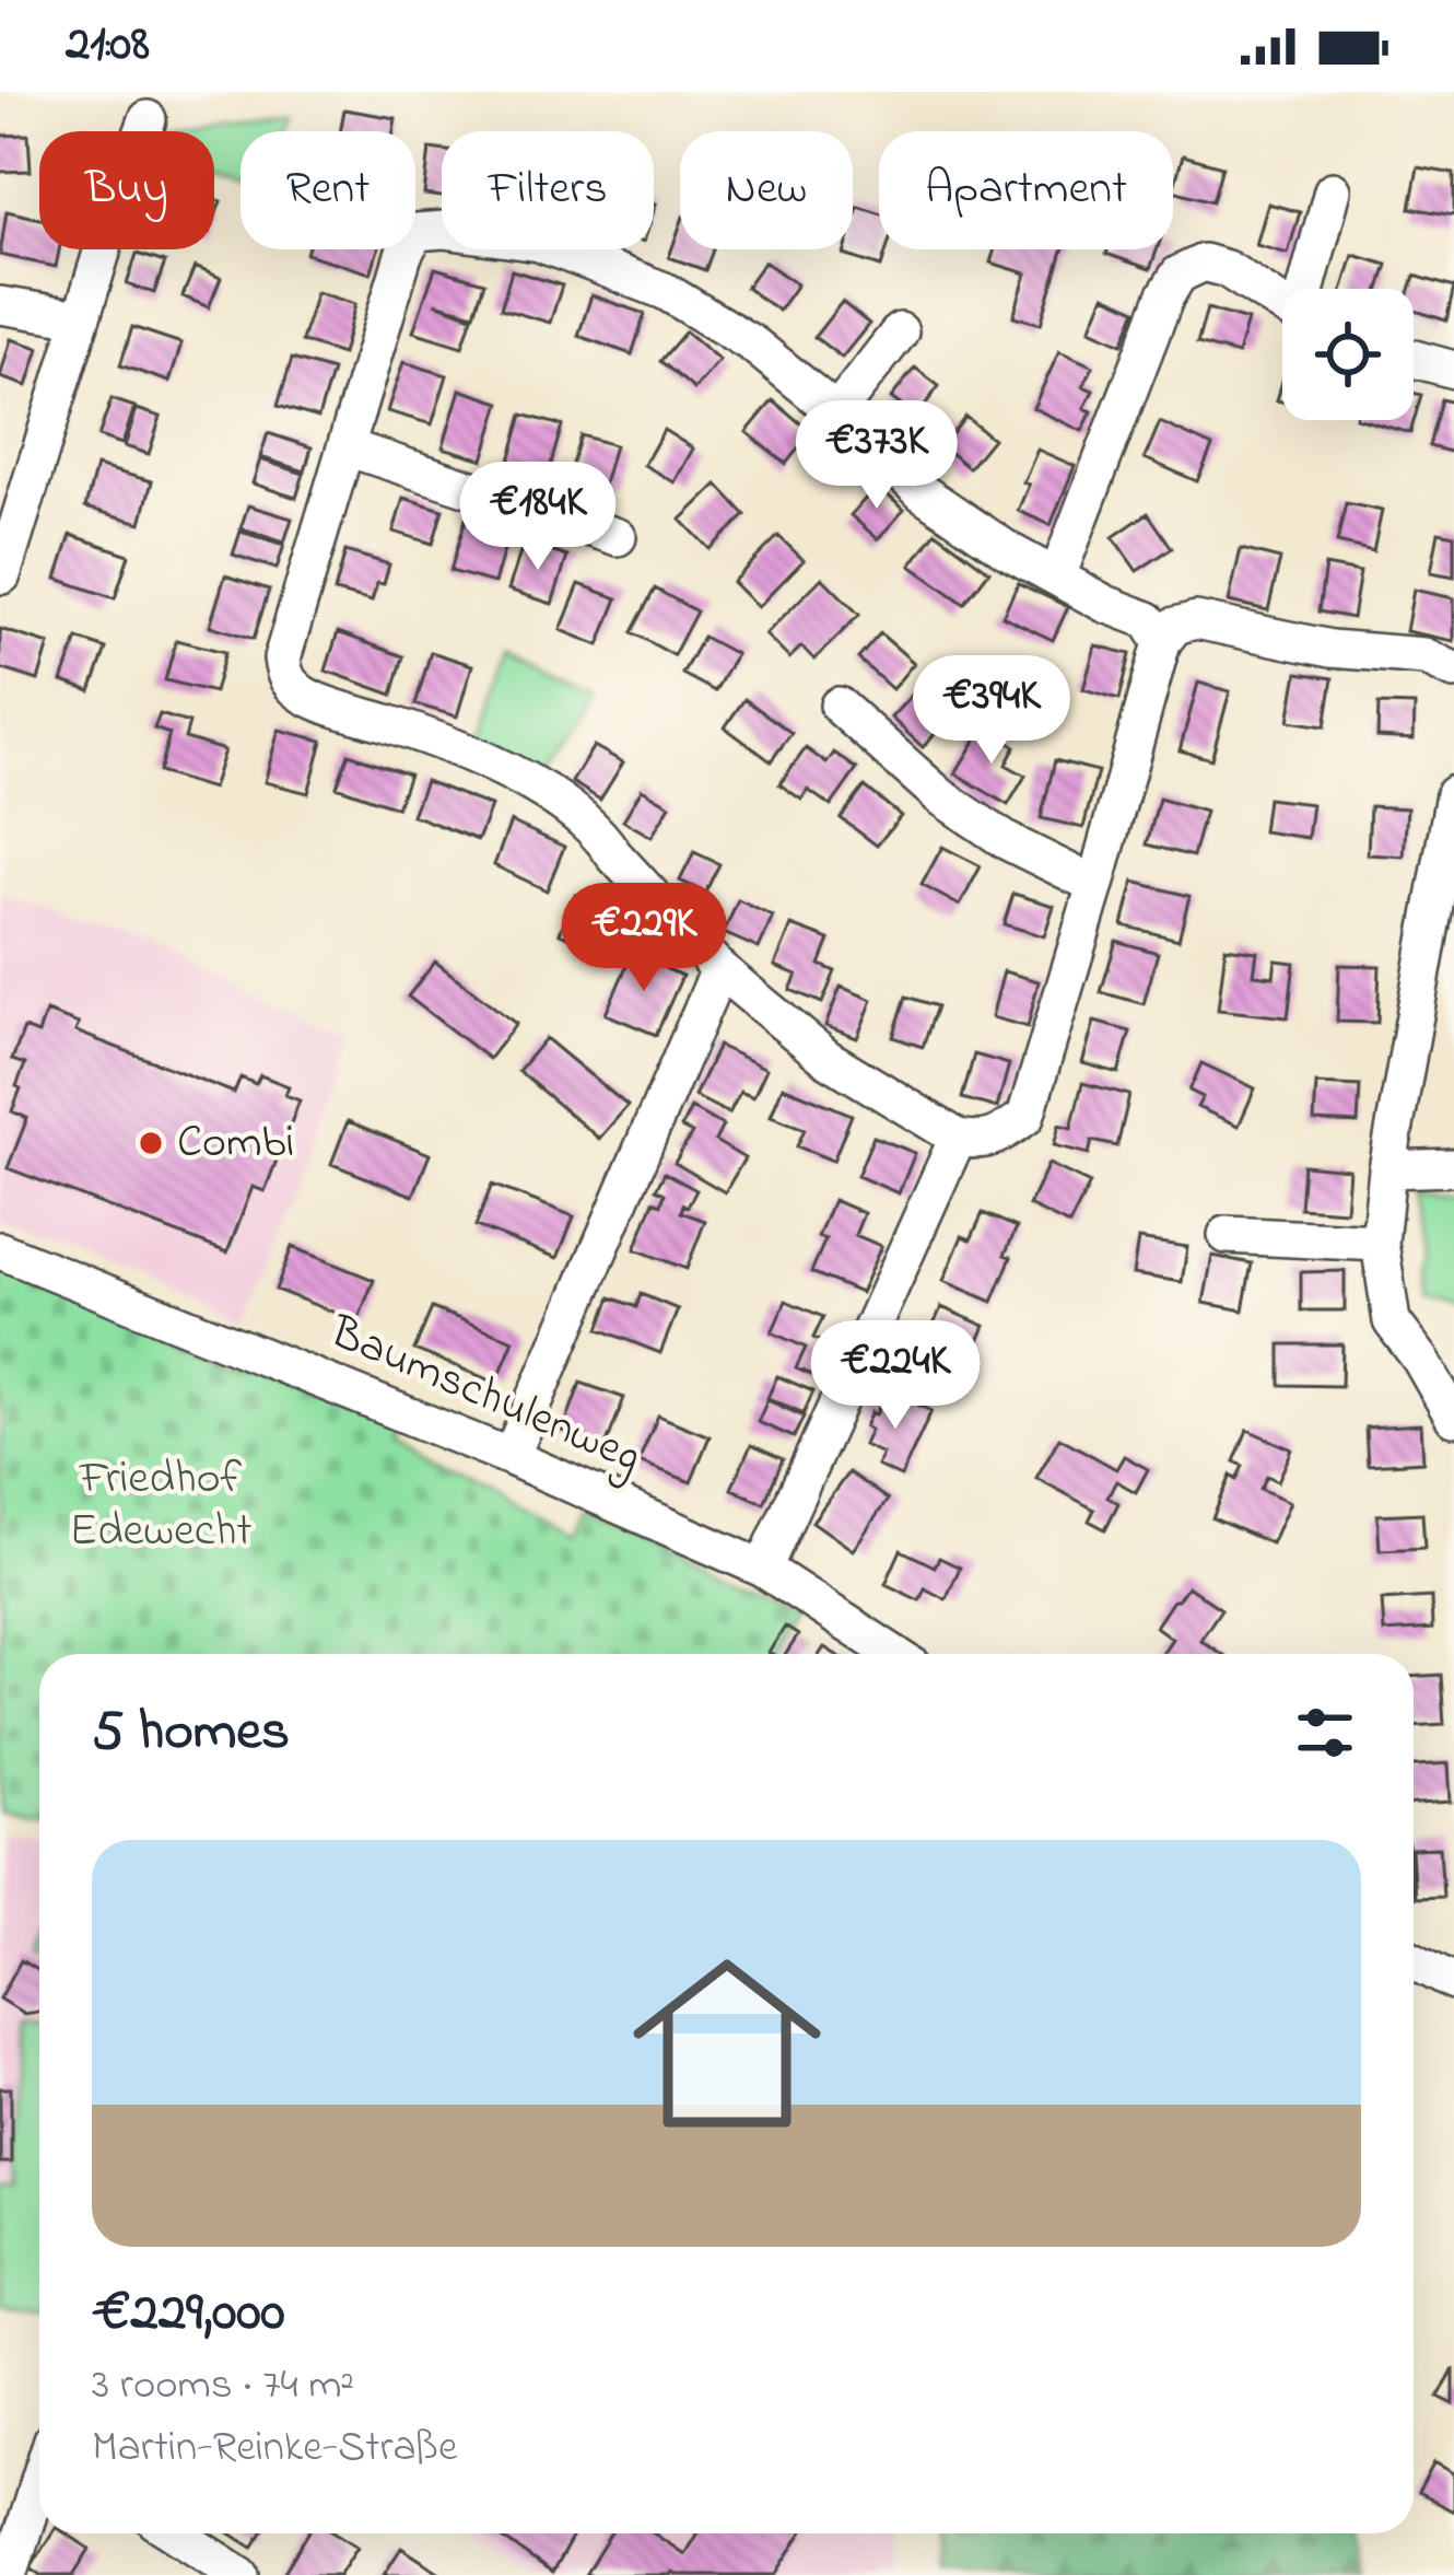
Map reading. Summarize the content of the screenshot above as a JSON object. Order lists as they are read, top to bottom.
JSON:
{
  "streets": {
    "street": ["Baumschulenweg"]
  },
  "parks": ["Friedhof Edewecht"],
  "places": ["Combi"],
  "page": {
    "status": "21:08",
    "chip": [
      "Buy",
      "Rent",
      "Filters",
      "New",
      "Apartment"
    ],
    "price": [
      "€373K",
      "€184K",
      "€394K",
      "€229K",
      "€224K"
    ],
    "heading": "5 homes",
    "list": [
      {
        "name": "€229,000",
        "note": "3 rooms · 74 m² · Martin-Reinke-Straße"
      }
    ]
  }
}
